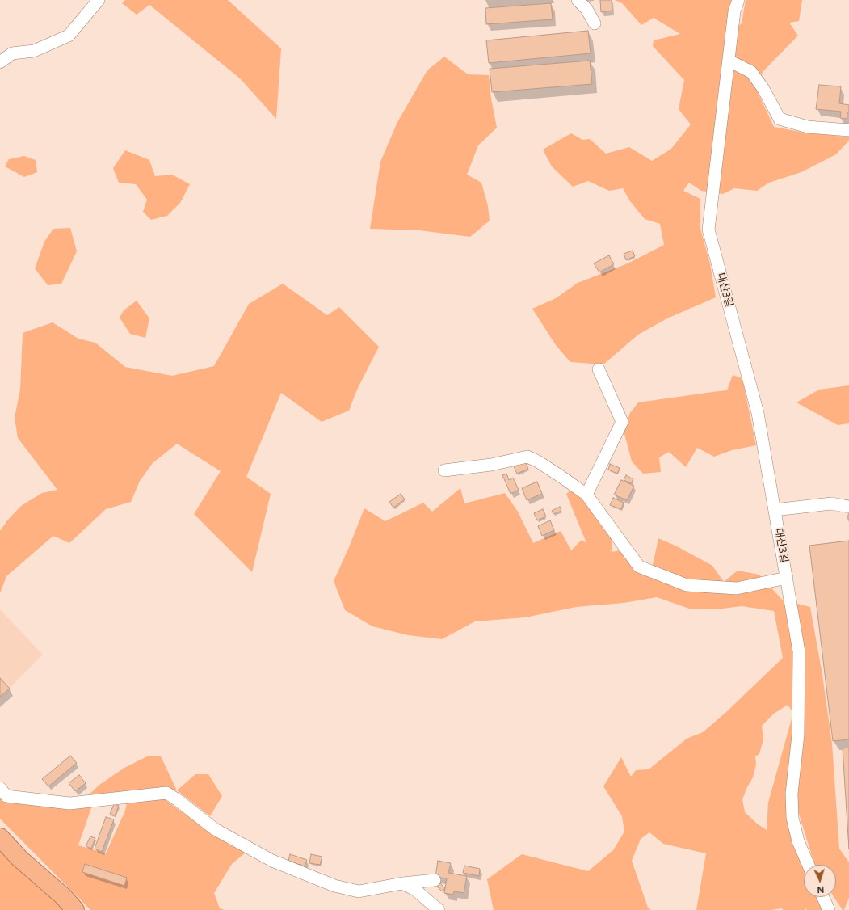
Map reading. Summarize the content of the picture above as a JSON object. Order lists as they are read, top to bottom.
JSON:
{
  "streets": {
    "street": ["대산3길"]
  },
  "north": "bottom"
}
